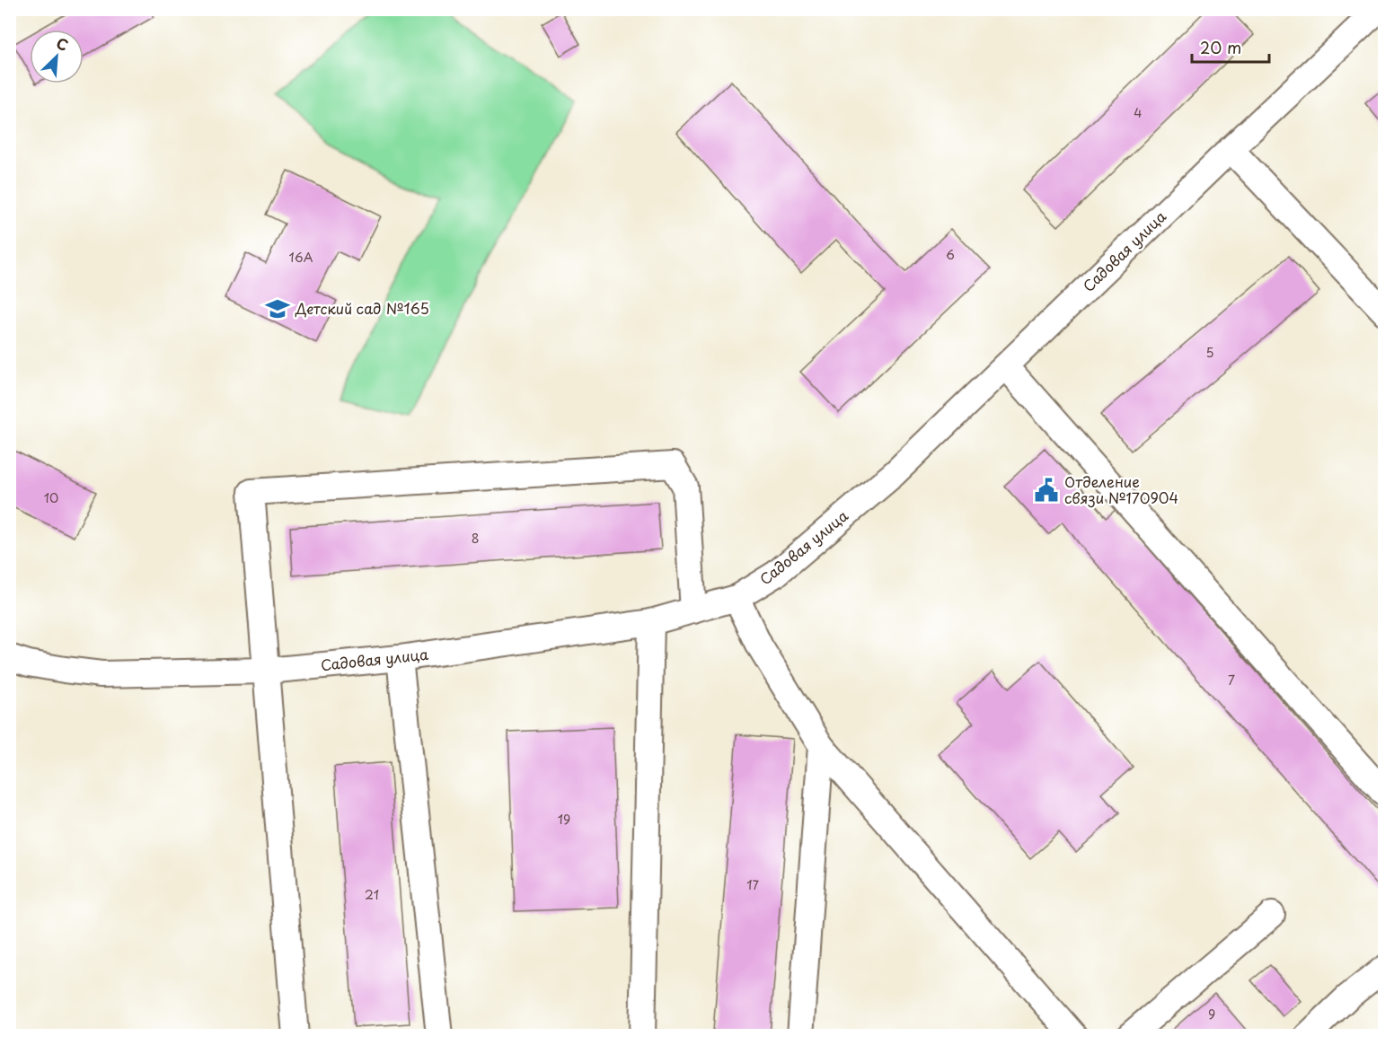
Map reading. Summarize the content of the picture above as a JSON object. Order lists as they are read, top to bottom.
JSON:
{
  "streets": {
    "street": ["Садовая улица"]
  },
  "places": {
    "school or university": ["Детский сад №165"],
    "public building": ["Отделение связи №170904"]
  },
  "house_numbers": [
    "4",
    "6",
    "16А",
    "5",
    "10",
    "8",
    "7",
    "19",
    "17",
    "21",
    "9"
  ],
  "scale_bar": "20 m",
  "north": "top right"
}
